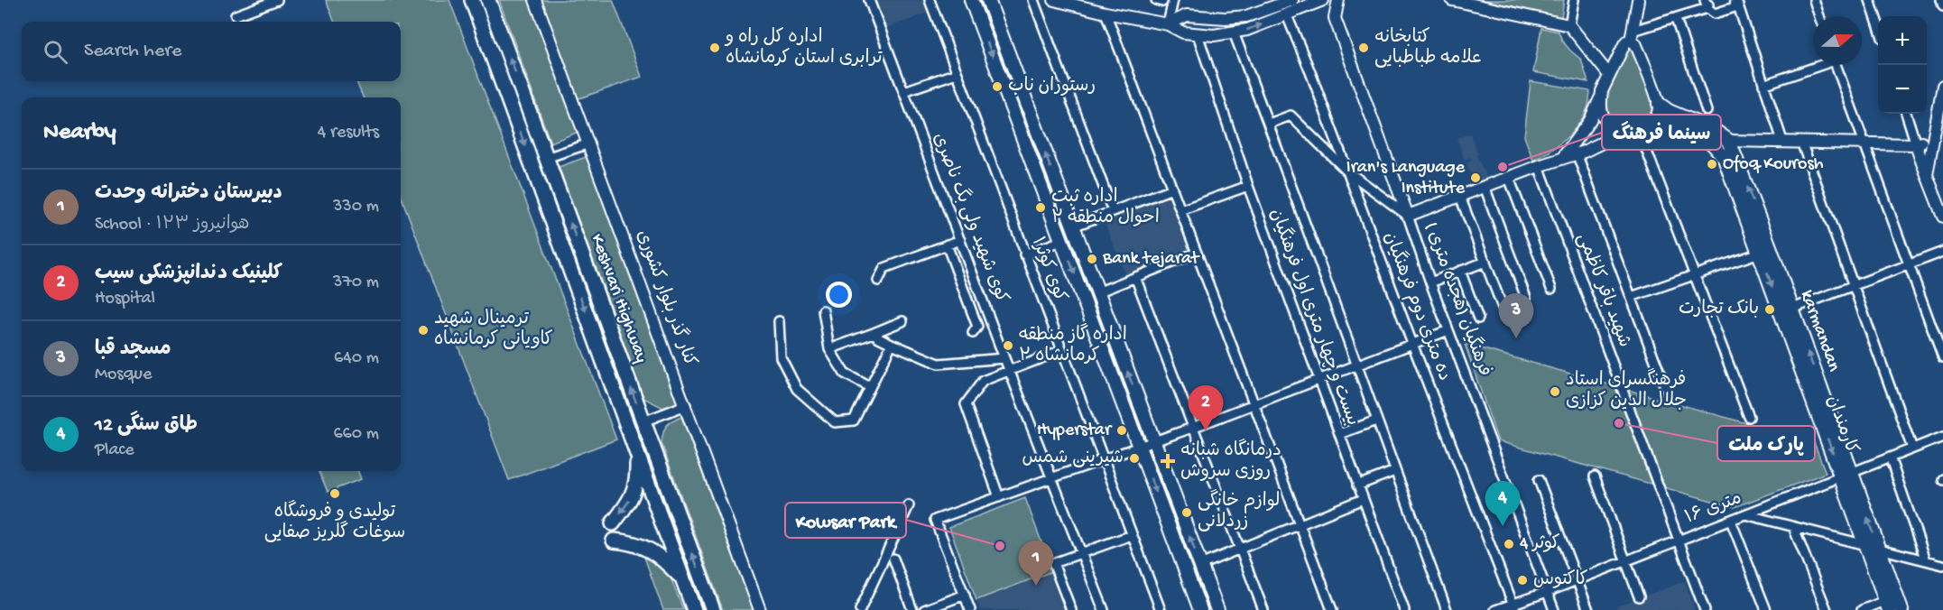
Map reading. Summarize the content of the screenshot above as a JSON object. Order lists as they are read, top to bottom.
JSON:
{
  "streets": {
    "highway": ["Keshvari Highway"],
    "main road": ["karmandan", "کارمندان"],
    "street": [
      "کوی شهید ولی بگ ناصری",
      "کوی کوثر۱",
      "شهید باقر کاظمی",
      "کنار گذر بلوار کشوری",
      "فرهنگیان (هجده متری )",
      "ده متری دوم فرهنگیان",
      "بیست و چهار متری اول فرهنگیان",
      "۱۶ متری"
    ]
  },
  "crossings": [
    ["شهید باقر کاظمی", "۱۶ متری"],
    ["فرهنگیان (هجده متری )", "۱۶ متری"],
    ["ده متری دوم فرهنگیان", "۱۶ متری"],
    ["karmandan", "کارمندان"],
    ["karmandan", "۱۶ متری"],
    ["کارمندان", "۱۶ متری"]
  ],
  "one_way": ["karmandan", "کارمندان"],
  "places": {
    "other": [
      "اداره کل راه و ترابری استان کرمانشاه",
      "کتابخانه علامه طباطبایی",
      "رستوران ناب",
      "Ofoq Kourosh",
      "سینما فرهنگ",
      "Iran's Language Institute",
      "اداره ثبت احوال منطقه ۲",
      "Bank tejarat",
      "بانک تجارت",
      "ترمینال شهید کاویانی کرمانشاه",
      "اداره گاز منطقه ۲ کرمانشاه",
      "فرهنگسرای استاد جلال الدین کزازی",
      "پارک ملت",
      "Hyperstar",
      "شیرینی شمس",
      "توليدی و فروشگاه سوغات گلريز صفايی",
      "لوازم خانگی زردلانی",
      "کوثر 4",
      "Kowsar Park",
      "کاکتوس"
    ],
    "health": ["درمانگاه شبانه روزی سروش"]
  },
  "north": "right",
  "page": {
    "map_buttons": ["+", "−"],
    "search": "Search here",
    "heading": ["Nearby", "4 results"],
    "list": [
      {
        "mark": "1",
        "name": "دبیرستان دخترانه وحدت",
        "note": "School · ۱۲۳ هوانیروز",
        "value": "330 m"
      },
      {
        "mark": "2",
        "name": "کلینیک دندانپزشکی سیب",
        "note": "Hospital",
        "value": "370 m"
      },
      {
        "mark": "3",
        "name": "مسجد قبا",
        "note": "Mosque",
        "value": "640 m"
      },
      {
        "mark": "4",
        "name": "طاق سنگی 12",
        "note": "Place",
        "value": "660 m"
      }
    ],
    "pins": [
      "3",
      "2",
      "4",
      "1"
    ]
  }
}
